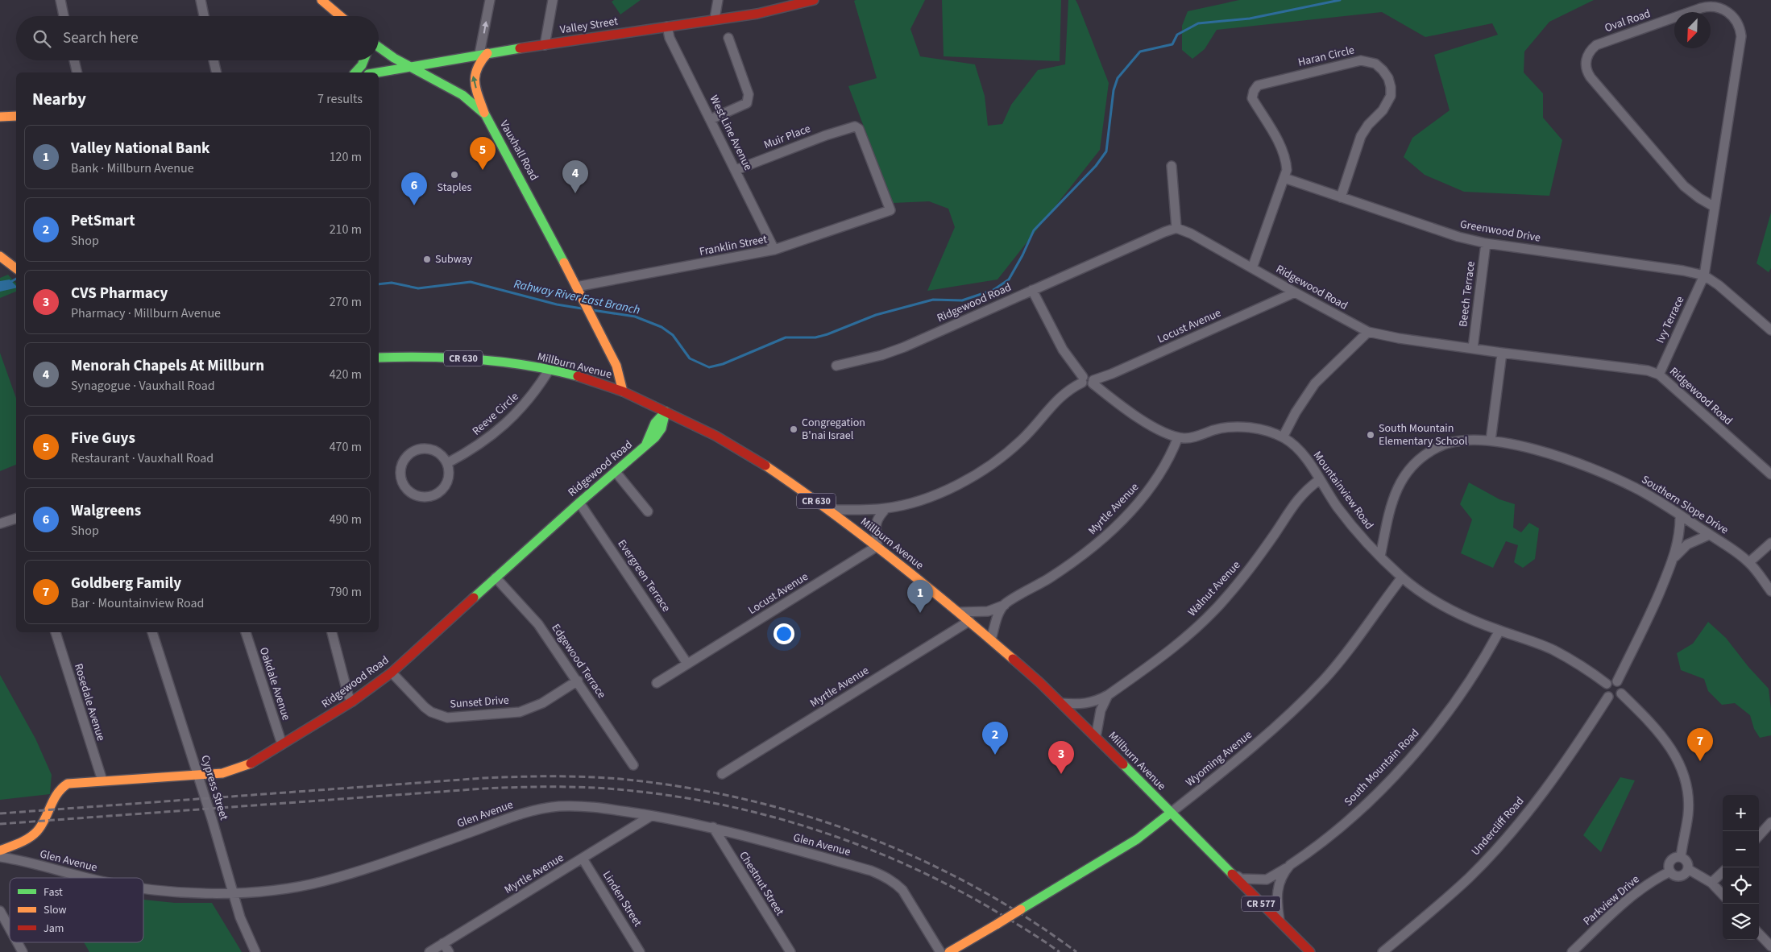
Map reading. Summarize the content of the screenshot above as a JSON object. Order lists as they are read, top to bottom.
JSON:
{
  "streets": {
    "main road": [
      "Valley Street",
      "Vauxhall Road",
      "Ridgewood Road",
      "CR 630",
      "Millburn Avenue",
      "Wyoming Avenue",
      "CR 577"
    ],
    "street": [
      "Oval Road",
      "Haran Circle",
      "West Line Avenue",
      "Muir Place",
      "Greenwood Drive",
      "Franklin Street",
      "Beech Terrace",
      "Ivy Terrace",
      "Locust Avenue",
      "Reeve Circle",
      "Mountainview Road",
      "Southern Slope Drive",
      "Myrtle Avenue",
      "Evergreen Terrace",
      "Walnut Avenue",
      "Edgewood Terrace",
      "Oakdale Avenue",
      "Rosedale Avenue",
      "Sunset Drive",
      "South Mountain Road",
      "Cypress Street",
      "Glen Avenue",
      "Undercliff Road",
      "Chestnut Street",
      "Linden Street",
      "Parkview Drive"
    ]
  },
  "crossings": [
    ["Oval Road", "Greenwood Drive"],
    ["Oval Road", "Ivy Terrace"],
    ["Valley Street", "West Line Avenue"],
    ["Valley Street", "Vauxhall Road"],
    ["Haran Circle", "Greenwood Drive"],
    ["West Line Avenue", "Muir Place"],
    ["West Line Avenue", "Franklin Street"],
    ["Muir Place", "Franklin Street"],
    ["Vauxhall Road", "Franklin Street"],
    ["Vauxhall Road", "Millburn Avenue"],
    ["Greenwood Drive", "Beech Terrace"],
    ["Greenwood Drive", "Ivy Terrace"],
    ["Ridgewood Road", "Beech Terrace"],
    ["Ridgewood Road", "Ivy Terrace"],
    ["Ridgewood Road", "Locust Avenue"],
    ["Ridgewood Road", "Millburn Avenue"],
    ["Ridgewood Road", "Evergreen Terrace"],
    ["Ridgewood Road", "Edgewood Terrace"],
    ["Ridgewood Road", "Oakdale Avenue"],
    ["Ridgewood Road", "Rosedale Avenue"],
    ["Ridgewood Road", "Sunset Drive"],
    ["Ridgewood Road", "Cypress Street"],
    ["Locust Avenue", "Millburn Avenue"],
    ["Locust Avenue", "Mountainview Road"],
    ["Locust Avenue", "Evergreen Terrace"],
    ["Millburn Avenue", "Reeve Circle"],
    ["Millburn Avenue", "Myrtle Avenue"],
    ["Millburn Avenue", "Walnut Avenue"],
    ["Millburn Avenue", "Wyoming Avenue"],
    ["Millburn Avenue", "South Mountain Road"],
    ["Mountainview Road", "Southern Slope Drive"],
    ["Mountainview Road", "Myrtle Avenue"],
    ["Mountainview Road", "Walnut Avenue"],
    ["Mountainview Road", "Wyoming Avenue"],
    ["Mountainview Road", "South Mountain Road"],
    ["Mountainview Road", "Undercliff Road"],
    ["Myrtle Avenue", "Glen Avenue"],
    ["Myrtle Avenue", "Linden Street"],
    ["Edgewood Terrace", "Sunset Drive"],
    ["Cypress Street", "Glen Avenue"],
    ["Glen Avenue", "Chestnut Street"]
  ],
  "water": ["Rahway River East Branch"],
  "places": [
    "Staples",
    "Subway",
    "Congregation B'nai Israel",
    "South Mountain Elementary School"
  ],
  "legend": ["Fast", "Slow", "Jam"],
  "north": "bottom left",
  "page": {
    "search": "Search here",
    "heading": ["Nearby", "7 results"],
    "list": [
      {
        "mark": "1",
        "name": "Valley National Bank",
        "note": "Bank · Millburn Avenue",
        "value": "120 m"
      },
      {
        "mark": "2",
        "name": "PetSmart",
        "note": "Shop",
        "value": "210 m"
      },
      {
        "mark": "3",
        "name": "CVS Pharmacy",
        "note": "Pharmacy · Millburn Avenue",
        "value": "270 m"
      },
      {
        "mark": "4",
        "name": "Menorah Chapels At Millburn",
        "note": "Synagogue · Vauxhall Road",
        "value": "420 m"
      },
      {
        "mark": "5",
        "name": "Five Guys",
        "note": "Restaurant · Vauxhall Road",
        "value": "470 m"
      },
      {
        "mark": "6",
        "name": "Walgreens",
        "note": "Shop",
        "value": "490 m"
      },
      {
        "mark": "7",
        "name": "Goldberg Family",
        "note": "Bar · Mountainview Road",
        "value": "790 m"
      }
    ],
    "pins": [
      "5",
      "4",
      "6",
      "1",
      "2",
      "7",
      "3"
    ],
    "map_buttons": ["+", "−"]
  }
}
